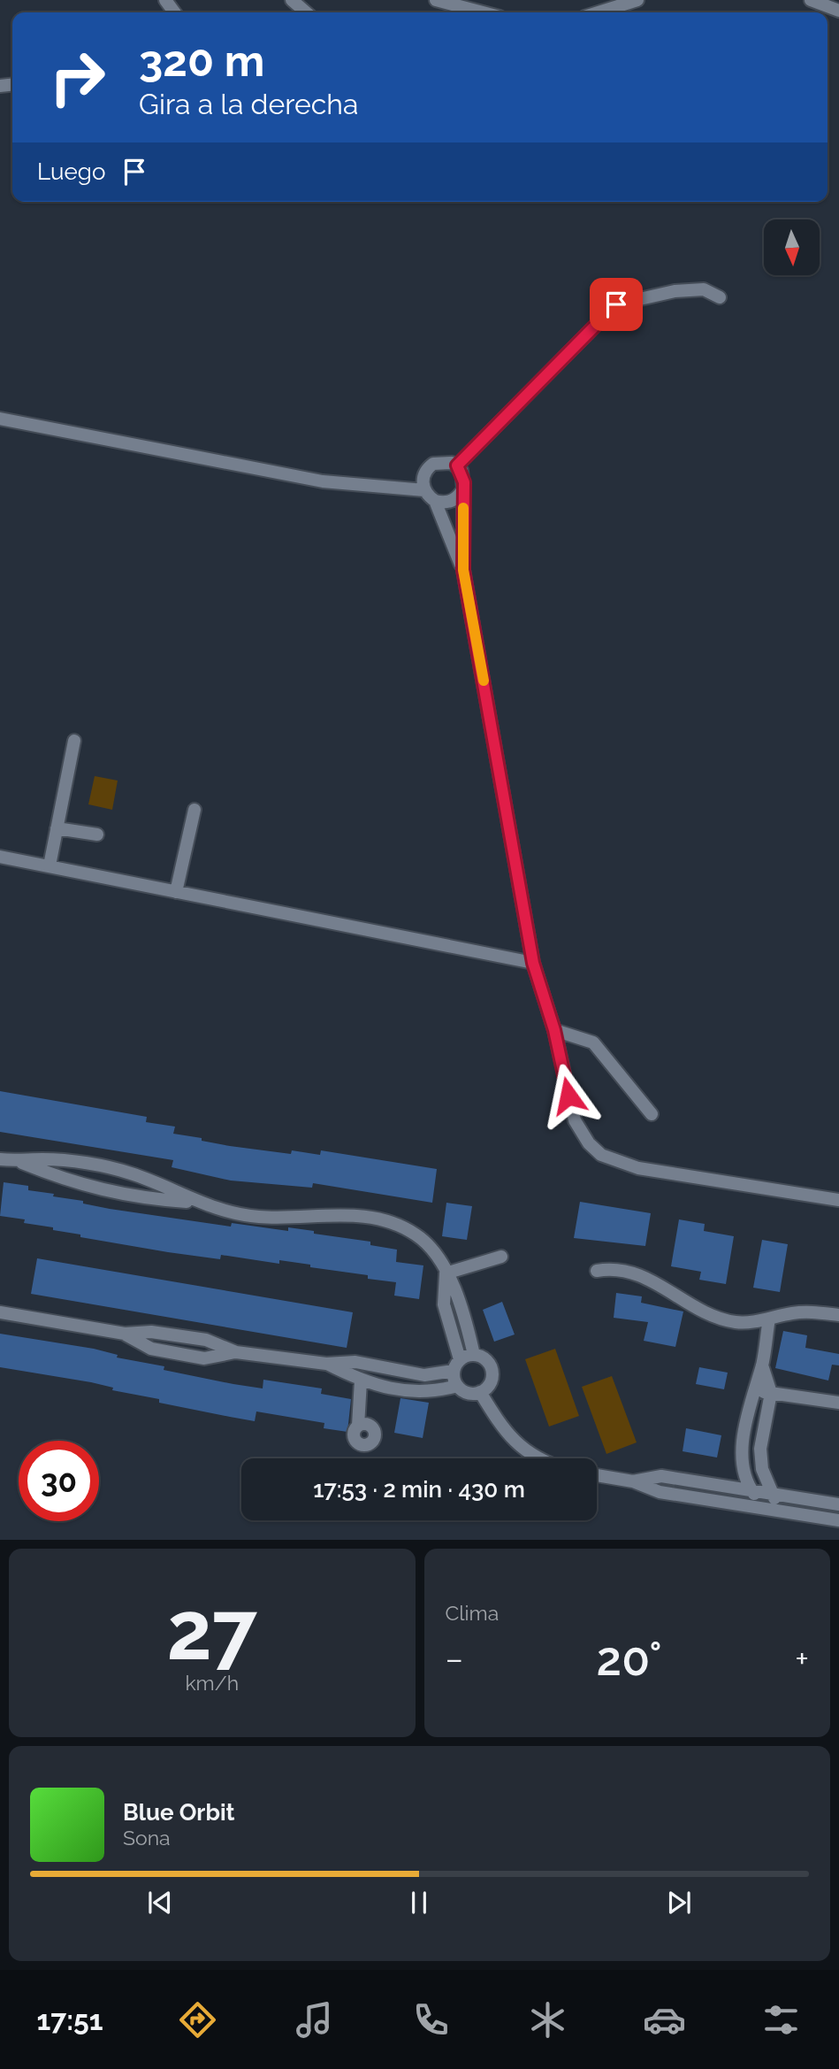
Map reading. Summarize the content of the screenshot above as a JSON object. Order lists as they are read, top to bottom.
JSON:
{
  "north": "bottom",
  "page": {
    "turn": ["320 m", "Gira a la derecha"],
    "then": "Luego",
    "limit": "30",
    "trip": "17:53 · 2 min · 430 m",
    "tile": [
      ["27", "km/h"],
      "Clima"
    ],
    "heat": ["−", "20°", "+"],
    "song": ["Blue Orbit", "Sona"],
    "tabs": "17:51"
  }
}
